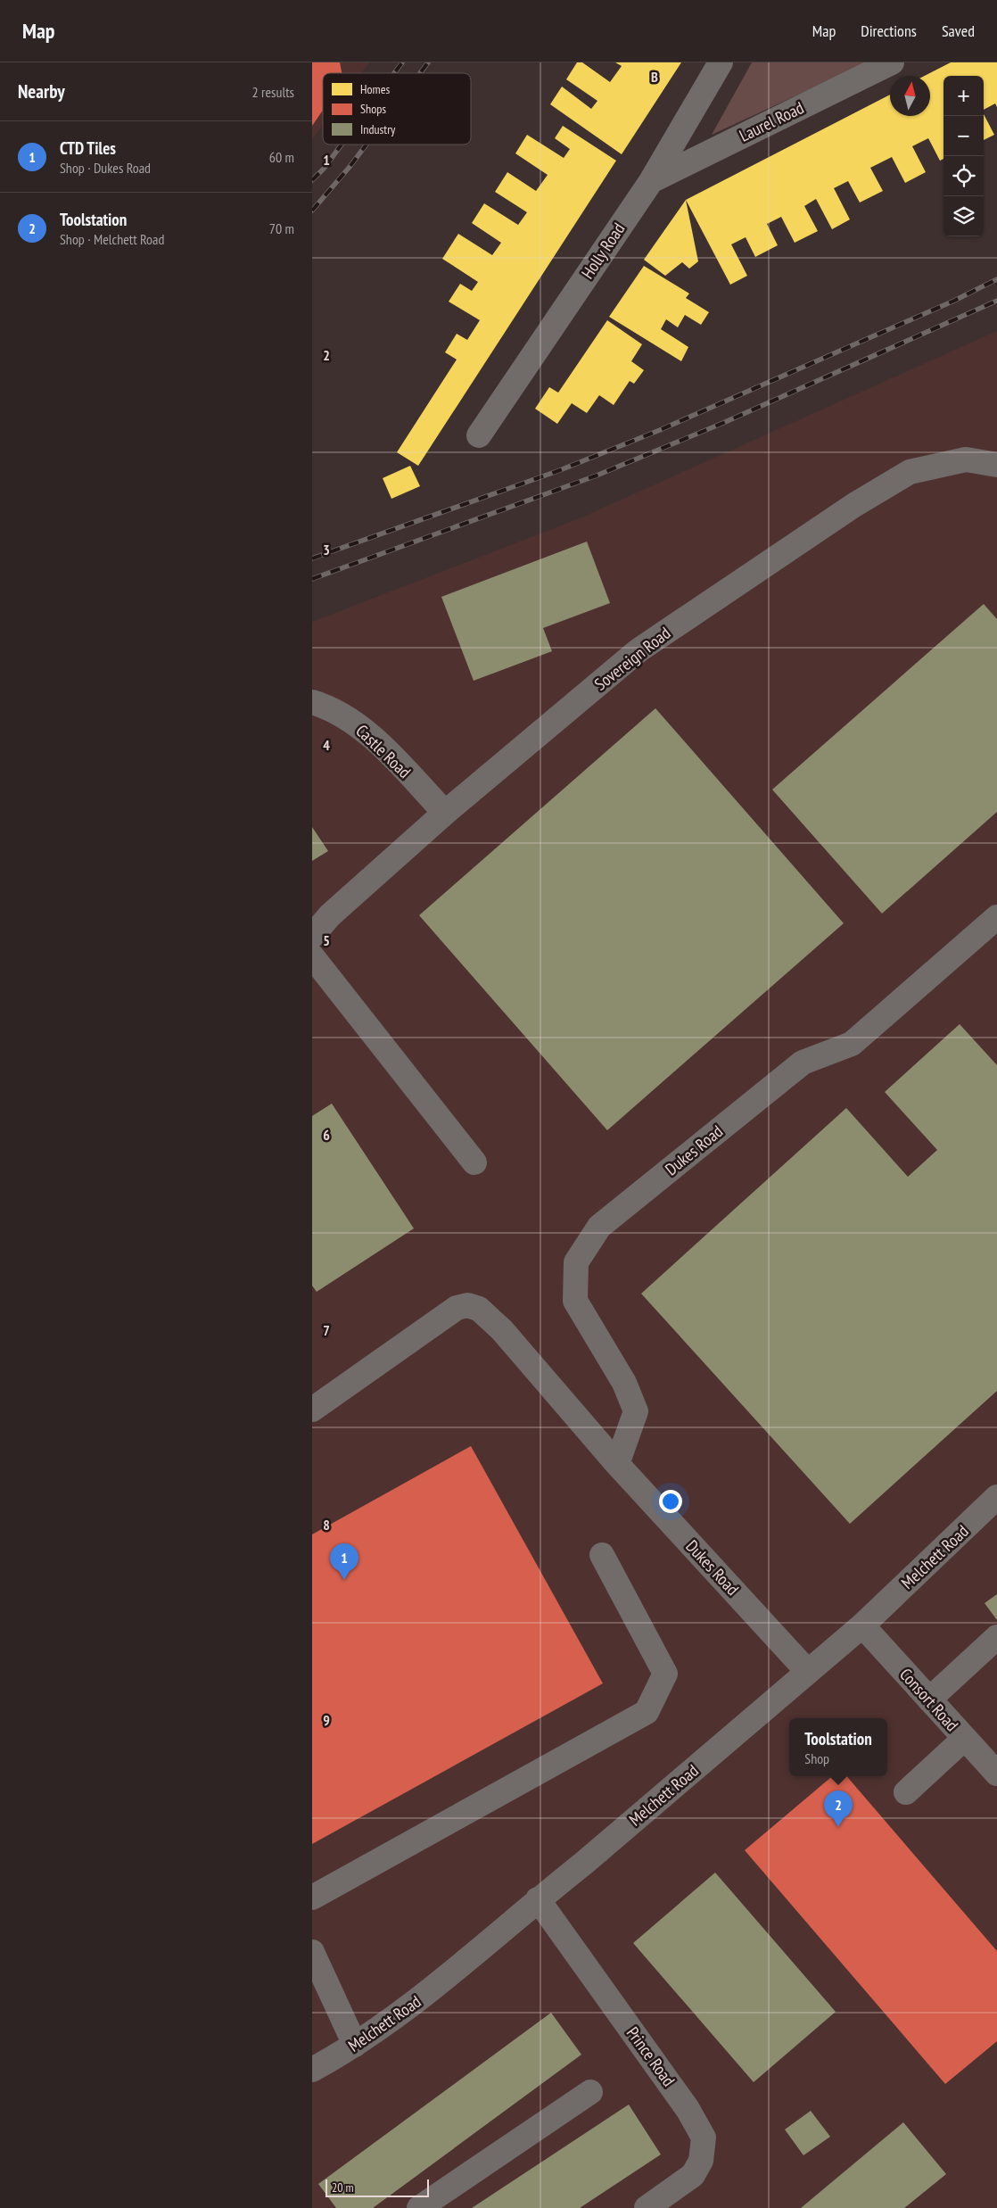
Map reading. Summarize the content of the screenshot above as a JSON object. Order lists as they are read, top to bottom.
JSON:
{
  "streets": {
    "street": [
      "Laurel Road",
      "Holly Road",
      "Sovereign Road",
      "Castle Road",
      "Dukes Road",
      "Melchett Road",
      "Consort Road",
      "Prince Road"
    ]
  },
  "crossings": [
    ["Laurel Road", "Holly Road"],
    ["Sovereign Road", "Castle Road"],
    ["Dukes Road", "Melchett Road"],
    ["Melchett Road", "Consort Road"],
    ["Melchett Road", "Prince Road"]
  ],
  "legend": ["Homes", "Shops", "Industry"],
  "scale_bar": "20 m",
  "north": "top",
  "page": {
    "header": "Map",
    "nav": ["Map", "Directions", "Saved"],
    "heading": ["Nearby", "2 results"],
    "map_buttons": ["+", "−"],
    "list": [
      {
        "mark": "1",
        "name": "CTD Tiles",
        "note": "Shop · Dukes Road",
        "value": "60 m"
      },
      {
        "mark": "2",
        "name": "Toolstation",
        "note": "Shop · Melchett Road",
        "value": "70 m"
      }
    ],
    "pins": ["1", "2"],
    "popup": ["Toolstation", "Shop"],
    "scale": "20 m"
  },
  "grid": {
    "columns": ["B"],
    "rows": [
      "1",
      "2",
      "3",
      "4",
      "5",
      "6",
      "7",
      "8",
      "9"
    ]
  }
}
